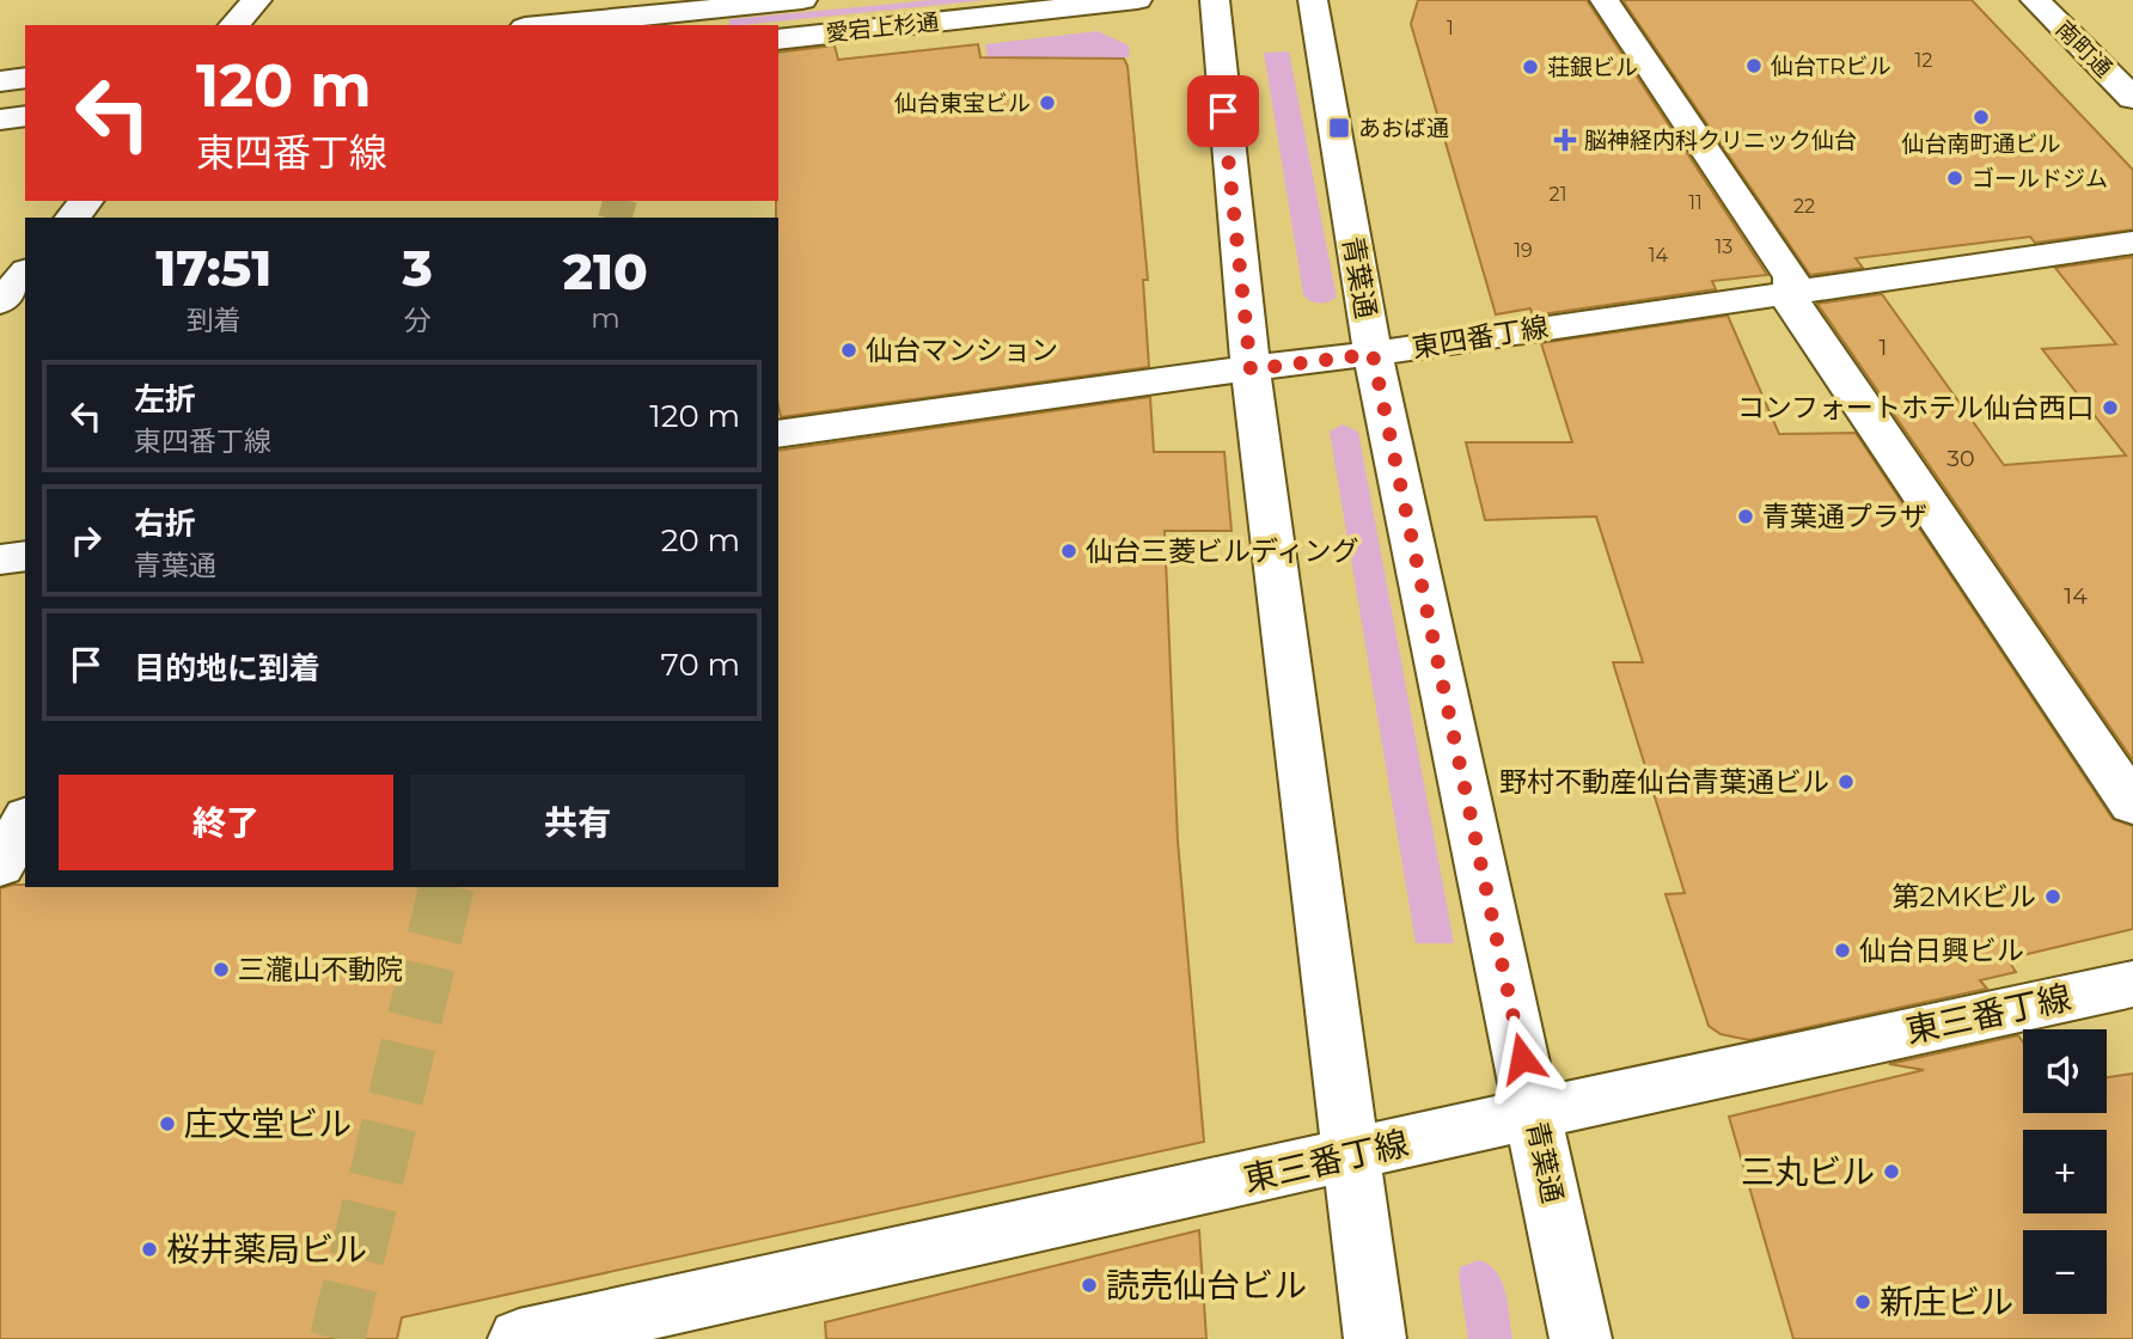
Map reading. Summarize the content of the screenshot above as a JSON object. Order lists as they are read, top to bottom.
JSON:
{
  "streets": {
    "street": [
      "愛宕上杉通",
      "南町通",
      "青葉通",
      "東四番丁線",
      "東三番丁線"
    ]
  },
  "crossings": [
    ["青葉通", "東四番丁線"],
    ["青葉通", "東三番丁線"]
  ],
  "places": {
    "other": [
      "仙台TRビル",
      "荘銀ビル",
      "仙台東宝ビル",
      "仙台南町通ビル",
      "ゴールドジム",
      "仙台マンション",
      "コンフォートホテル仙台西口",
      "青葉通プラザ",
      "仙台三菱ビルディング",
      "野村不動産仙台青葉通ビル",
      "第2MKビル",
      "仙台日興ビル",
      "三瀧山不動院",
      "庄文堂ビル",
      "三丸ビル",
      "桜井薬局ビル",
      "読売仙台ビル",
      "新庄ビル"
    ],
    "transit": ["あおば通"],
    "health": ["脳神経内科クリニック仙台"]
  },
  "house_numbers": [
    "1",
    "12",
    "21",
    "11",
    "22",
    "13",
    "19",
    "14",
    "1",
    "30",
    "14"
  ],
  "page": {
    "turn": ["120 m", "東四番丁線"],
    "eta": [
      "17:51",
      "到着",
      "3",
      "分",
      "210",
      "m"
    ],
    "list": [
      {
        "name": "左折",
        "note": "東四番丁線",
        "value": "120 m"
      },
      {
        "name": "右折",
        "note": "青葉通",
        "value": "20 m"
      },
      {
        "name": "目的地に到着",
        "value": "70 m"
      }
    ],
    "buttons": ["終了", "共有"],
    "map_buttons": ["+", "−"]
  }
}
